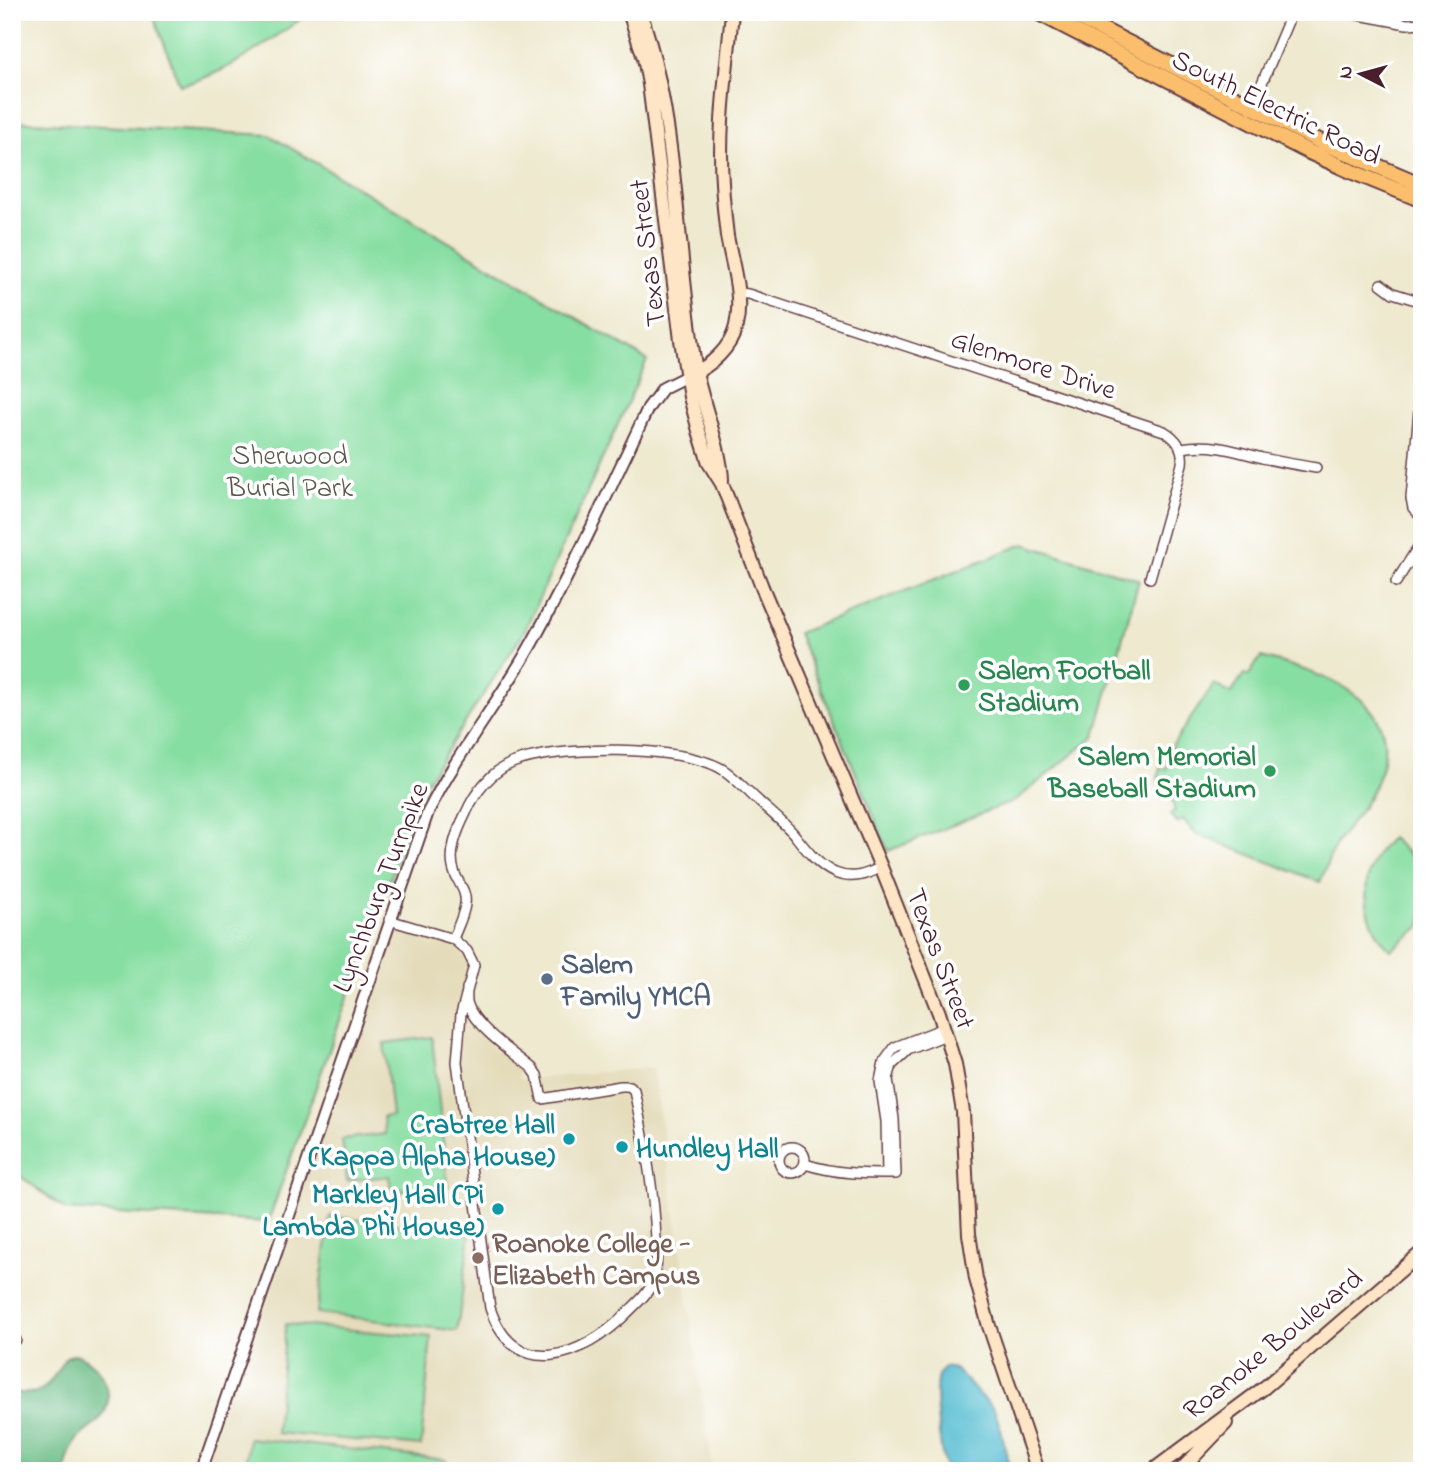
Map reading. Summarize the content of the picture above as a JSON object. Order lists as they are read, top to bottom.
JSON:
{
  "streets": {
    "main road": [
      "South Electric Road",
      "Texas Street",
      "Lynchburg Turnpike",
      "Roanoke Boulevard"
    ],
    "street": ["Glenmore Drive"]
  },
  "crossings": [
    ["Texas Street", "Lynchburg Turnpike"],
    ["Glenmore Drive", "Lynchburg Turnpike"]
  ],
  "parks": ["Sherwood Burial Park"],
  "places": [
    "Salem Football Stadium",
    "Salem Memorial Baseball Stadium",
    "Salem Family YMCA",
    "Crabtree Hall (Kappa Alpha House)",
    "Hundley Hall",
    "Markley Hall (Pi Lambda Phi House)",
    "Roanoke College - Elizabeth Campus"
  ],
  "north": "left"
}
